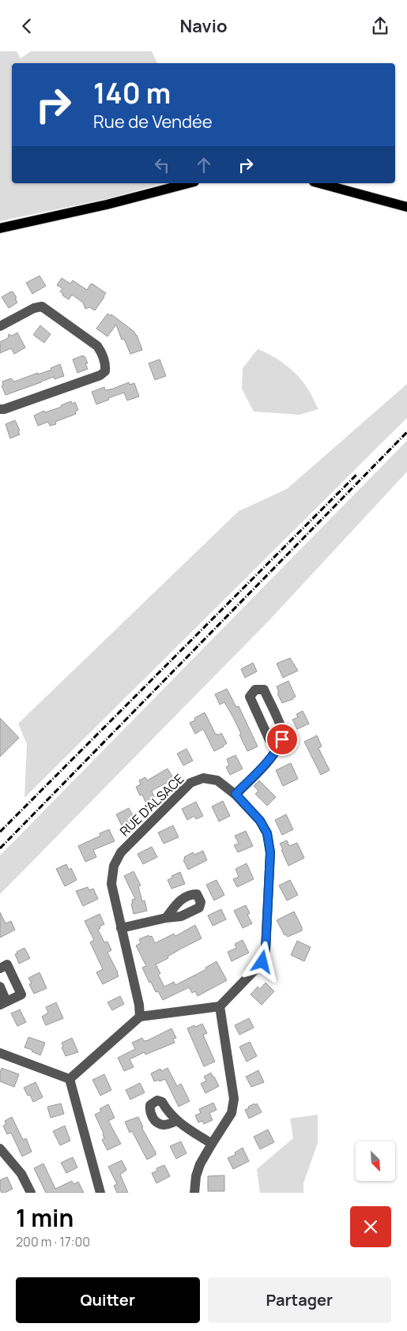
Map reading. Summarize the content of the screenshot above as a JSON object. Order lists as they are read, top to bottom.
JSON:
{
  "streets": {
    "street": ["RUE D'ALSACE"]
  },
  "north": "bottom right",
  "page": {
    "header": "Navio",
    "turn": ["140 m", "Rue de Vendée"],
    "heading": ["1 min", "200 m · 17:00"],
    "buttons": ["Quitter", "Partager"]
  }
}
